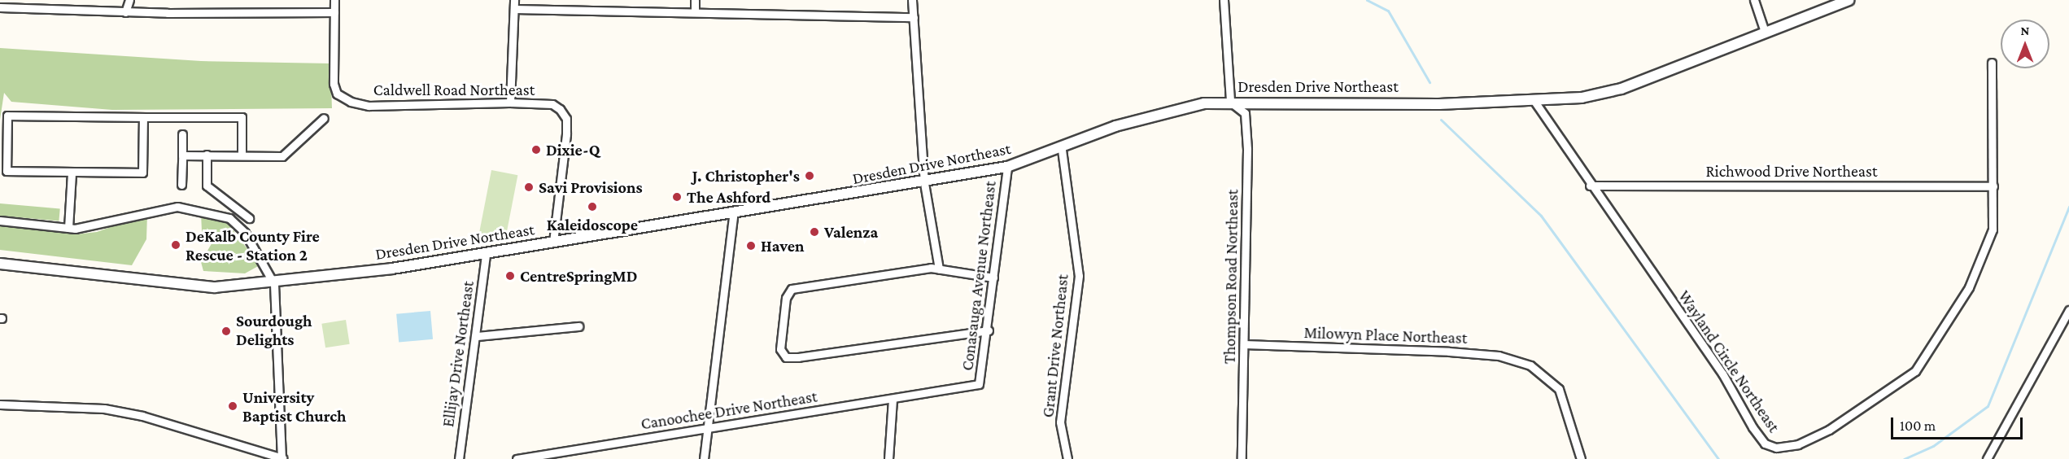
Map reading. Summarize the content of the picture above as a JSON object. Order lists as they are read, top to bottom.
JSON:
{
  "streets": {
    "street": [
      "Dresden Drive Northeast",
      "Caldwell Road Northeast",
      "Richwood Drive Northeast",
      "Conasauga Avenue Northeast",
      "Thompson Road Northeast",
      "Milowyn Place Northeast",
      "Grant Drive Northeast",
      "Ellijay Drive Northeast",
      "Wayland Circle Northeast",
      "Canoochee Drive Northeast"
    ]
  },
  "crossings": [
    ["Dresden Drive Northeast", "Caldwell Road Northeast"],
    ["Dresden Drive Northeast", "Conasauga Avenue Northeast"],
    ["Dresden Drive Northeast", "Thompson Road Northeast"],
    ["Dresden Drive Northeast", "Grant Drive Northeast"],
    ["Dresden Drive Northeast", "Ellijay Drive Northeast"],
    ["Dresden Drive Northeast", "Wayland Circle Northeast"],
    ["Richwood Drive Northeast", "Wayland Circle Northeast"],
    ["Conasauga Avenue Northeast", "Canoochee Drive Northeast"],
    ["Thompson Road Northeast", "Milowyn Place Northeast"]
  ],
  "places": [
    "Dixie-Q",
    "J. Christopher's",
    "Savi Provisions",
    "The Ashford",
    "Kaleidoscope",
    "Valenza",
    "DeKalb County Fire Rescue - Station 2",
    "Haven",
    "CentreSpringMD",
    "Sourdough Delights",
    "University Baptist Church"
  ],
  "scale_bar": "100 m",
  "north": "top"
}
